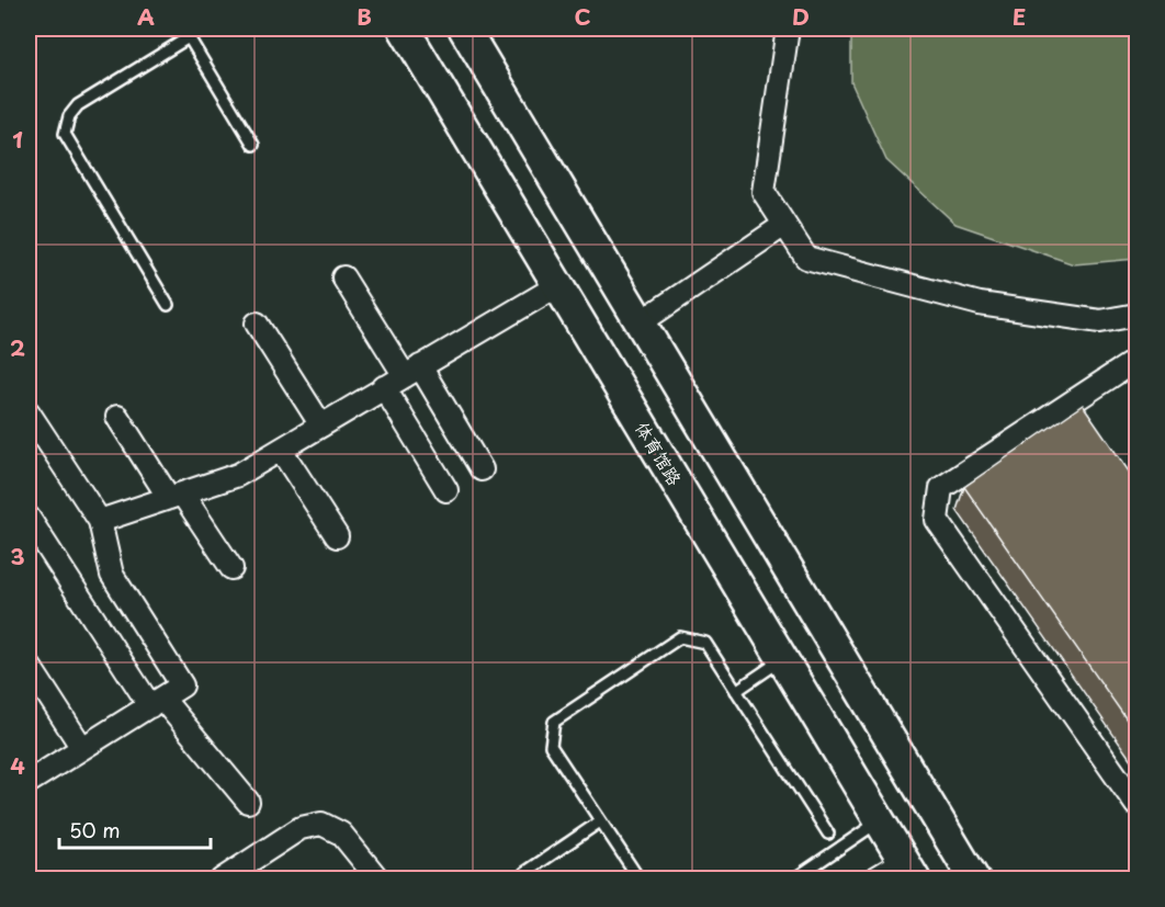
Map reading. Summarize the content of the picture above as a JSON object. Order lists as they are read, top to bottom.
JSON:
{
  "streets": {
    "main road": ["体育馆路"]
  },
  "scale_bar": "50 m",
  "grid": {
    "columns": [
      "A",
      "B",
      "C",
      "D",
      "E"
    ],
    "rows": [
      "1",
      "2",
      "3",
      "4"
    ]
  }
}
